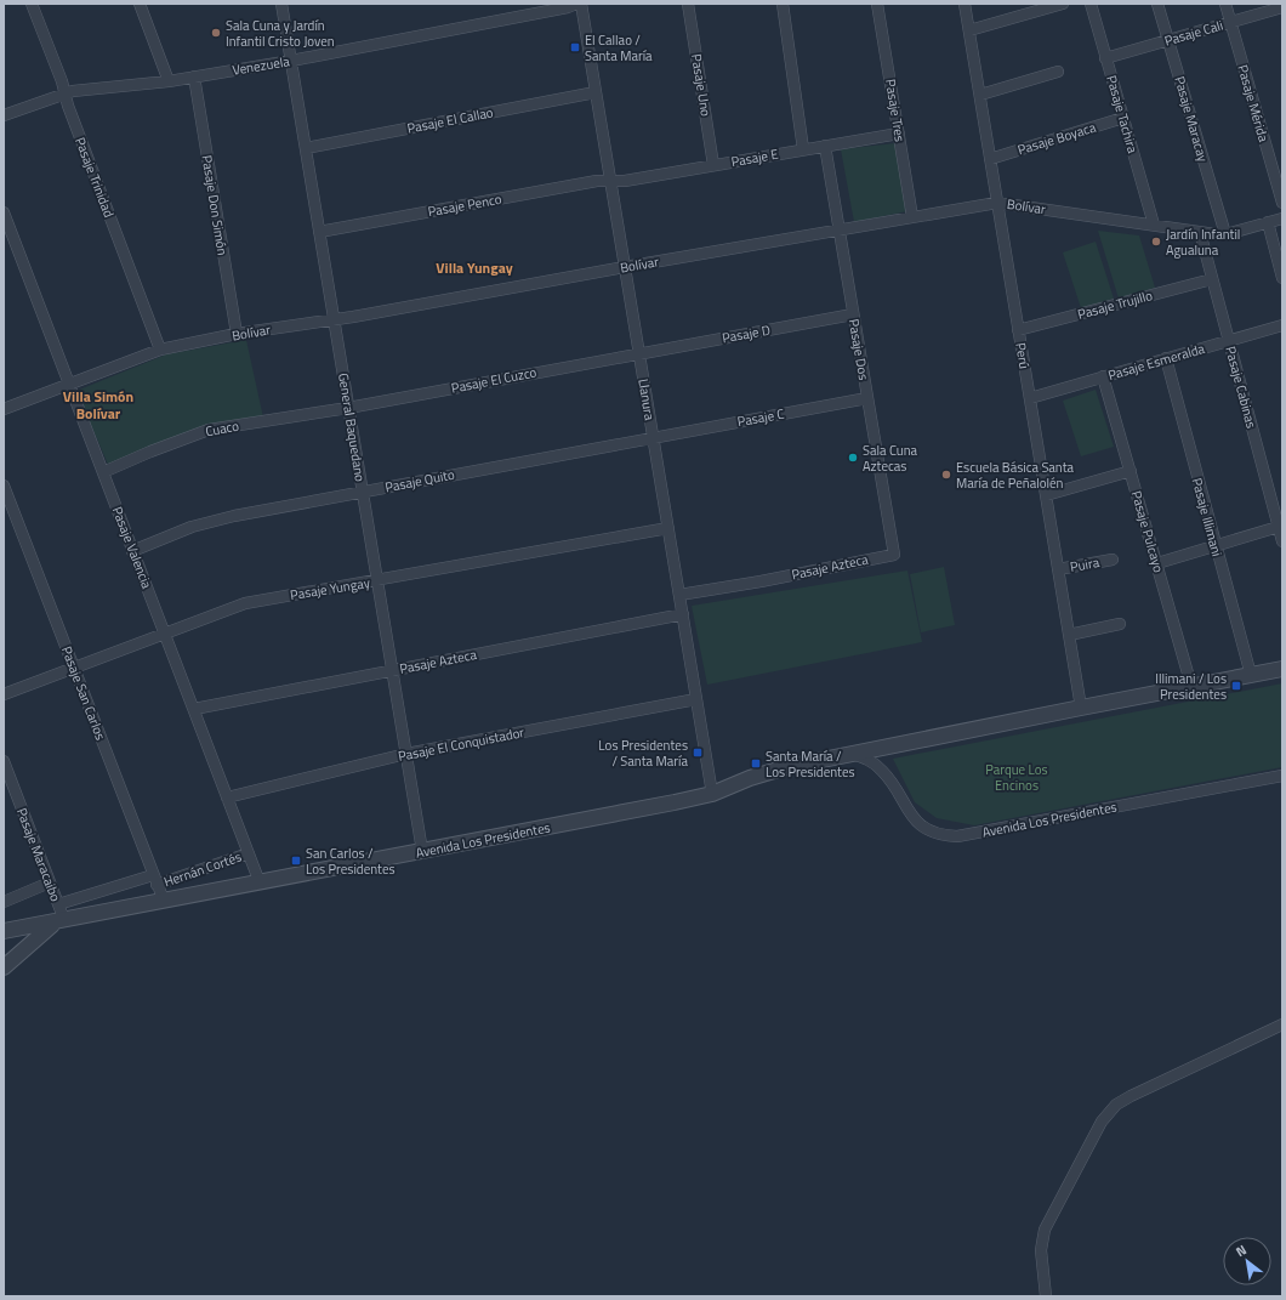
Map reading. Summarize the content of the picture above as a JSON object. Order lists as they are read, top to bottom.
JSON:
{
  "streets": {
    "street": [
      "Pasaje Cali",
      "Venezuela",
      "Pasaje Uno",
      "Pasaje Mérida",
      "Pasaje Tres",
      "Pasaje Tachira",
      "Pasaje Maracay",
      "Pasaje El Callao",
      "Pasaje Boyaca",
      "Pasaje E",
      "Pasaje Trinidad",
      "Pasaje Don Simón",
      "Pasaje Penco",
      "Bolívar",
      "Pasaje Trujillo",
      "Pasaje D",
      "Pasaje Dos",
      "Perú",
      "Pasaje Esmeralda",
      "Pasaje El Cuzco",
      "Pasaje Cabinas",
      "Llanura",
      "Pasaje C",
      "General Baquedano",
      "Cuaco",
      "Pasaje Quito",
      "Pasaje Illimani",
      "Pasaje Pulcayo",
      "Pasaje Valencia",
      "Puira",
      "Pasaje Azteca",
      "Pasaje Yungay",
      "Pasaje San Carlos",
      "Pasaje El Conquistador",
      "Avenida Los Presidentes",
      "Pasaje Maracaibo",
      "Hernán Cortés"
    ]
  },
  "crossings": [
    ["Pasaje Cali", "Pasaje Mérida"],
    ["Pasaje Cali", "Pasaje Tachira"],
    ["Pasaje Cali", "Pasaje Maracay"],
    ["Venezuela", "Pasaje Trinidad"],
    ["Venezuela", "Pasaje Don Simón"],
    ["Venezuela", "General Baquedano"],
    ["Pasaje Uno", "Pasaje E"],
    ["Pasaje Tres", "Pasaje E"],
    ["Pasaje Tres", "Bolívar"],
    ["Pasaje Tachira", "Pasaje Boyaca"],
    ["Pasaje Tachira", "Bolívar"],
    ["Pasaje Maracay", "Bolívar"],
    ["Pasaje El Callao", "Llanura"],
    ["Pasaje El Callao", "General Baquedano"],
    ["Pasaje Boyaca", "Perú"],
    ["Pasaje E", "Pasaje Penco"],
    ["Pasaje E", "Pasaje Dos"],
    ["Pasaje E", "Llanura"],
    ["Pasaje Trinidad", "Bolívar"],
    ["Pasaje Don Simón", "Bolívar"],
    ["Pasaje Penco", "Llanura"],
    ["Pasaje Penco", "General Baquedano"],
    ["Bolívar", "Pasaje Dos"],
    ["Bolívar", "Perú"],
    ["Bolívar", "Pasaje Cabinas"],
    ["Bolívar", "Llanura"],
    ["Bolívar", "General Baquedano"],
    ["Bolívar", "Pasaje Valencia"],
    ["Pasaje Trujillo", "Perú"],
    ["Pasaje Trujillo", "Pasaje Cabinas"],
    ["Pasaje D", "Pasaje Dos"],
    ["Pasaje D", "Pasaje El Cuzco"],
    ["Pasaje D", "Llanura"],
    ["Pasaje Dos", "Pasaje C"],
    ["Pasaje Dos", "Pasaje Azteca"],
    ["Perú", "Pasaje Esmeralda"],
    ["Perú", "Puira"],
    ["Perú", "Avenida Los Presidentes"],
    ["Pasaje Esmeralda", "Pasaje Cabinas"],
    ["Pasaje Esmeralda", "Pasaje Illimani"],
    ["Pasaje Esmeralda", "Pasaje Pulcayo"],
    ["Pasaje El Cuzco", "Llanura"],
    ["Pasaje El Cuzco", "General Baquedano"],
    ["Pasaje El Cuzco", "Cuaco"],
    ["Llanura", "Pasaje C"],
    ["Llanura", "Pasaje Quito"],
    ["Llanura", "Pasaje Azteca"],
    ["Llanura", "Pasaje Yungay"],
    ["Llanura", "Pasaje El Conquistador"],
    ["Llanura", "Avenida Los Presidentes"],
    ["Pasaje C", "Pasaje Quito"],
    ["General Baquedano", "Cuaco"],
    ["General Baquedano", "Pasaje Quito"],
    ["General Baquedano", "Pasaje Azteca"],
    ["General Baquedano", "Pasaje Yungay"],
    ["General Baquedano", "Pasaje El Conquistador"],
    ["General Baquedano", "Avenida Los Presidentes"],
    ["Cuaco", "Pasaje Valencia"],
    ["Pasaje Quito", "Pasaje Valencia"],
    ["Pasaje Illimani", "Avenida Los Presidentes"],
    ["Pasaje Pulcayo", "Avenida Los Presidentes"],
    ["Pasaje Valencia", "Pasaje Azteca"],
    ["Pasaje Valencia", "Pasaje Yungay"],
    ["Pasaje Valencia", "Pasaje El Conquistador"],
    ["Pasaje Valencia", "Avenida Los Presidentes"],
    ["Pasaje Valencia", "Hernán Cortés"],
    ["Pasaje Yungay", "Pasaje San Carlos"],
    ["Pasaje San Carlos", "Avenida Los Presidentes"],
    ["Pasaje San Carlos", "Hernán Cortés"],
    ["Avenida Los Presidentes", "Pasaje Maracaibo"],
    ["Pasaje Maracaibo", "Hernán Cortés"]
  ],
  "districts": ["Villa Yungay", "Villa Simón Bolívar"],
  "parks": ["Parque Los Encinos"],
  "places": {
    "other": [
      "Sala Cuna y Jardín Infantil Cristo Joven",
      "Jardín Infantil Agualuna",
      "Sala Cuna Aztecas",
      "Escuela Básica Santa María de Peñalolén"
    ],
    "transit": [
      "El Callao / Santa María",
      "Illimani / Los Presidentes",
      "Los Presidentes / Santa María",
      "Santa María / Los Presidentes",
      "San Carlos / Los Presidentes"
    ]
  },
  "north": "top left"
}
